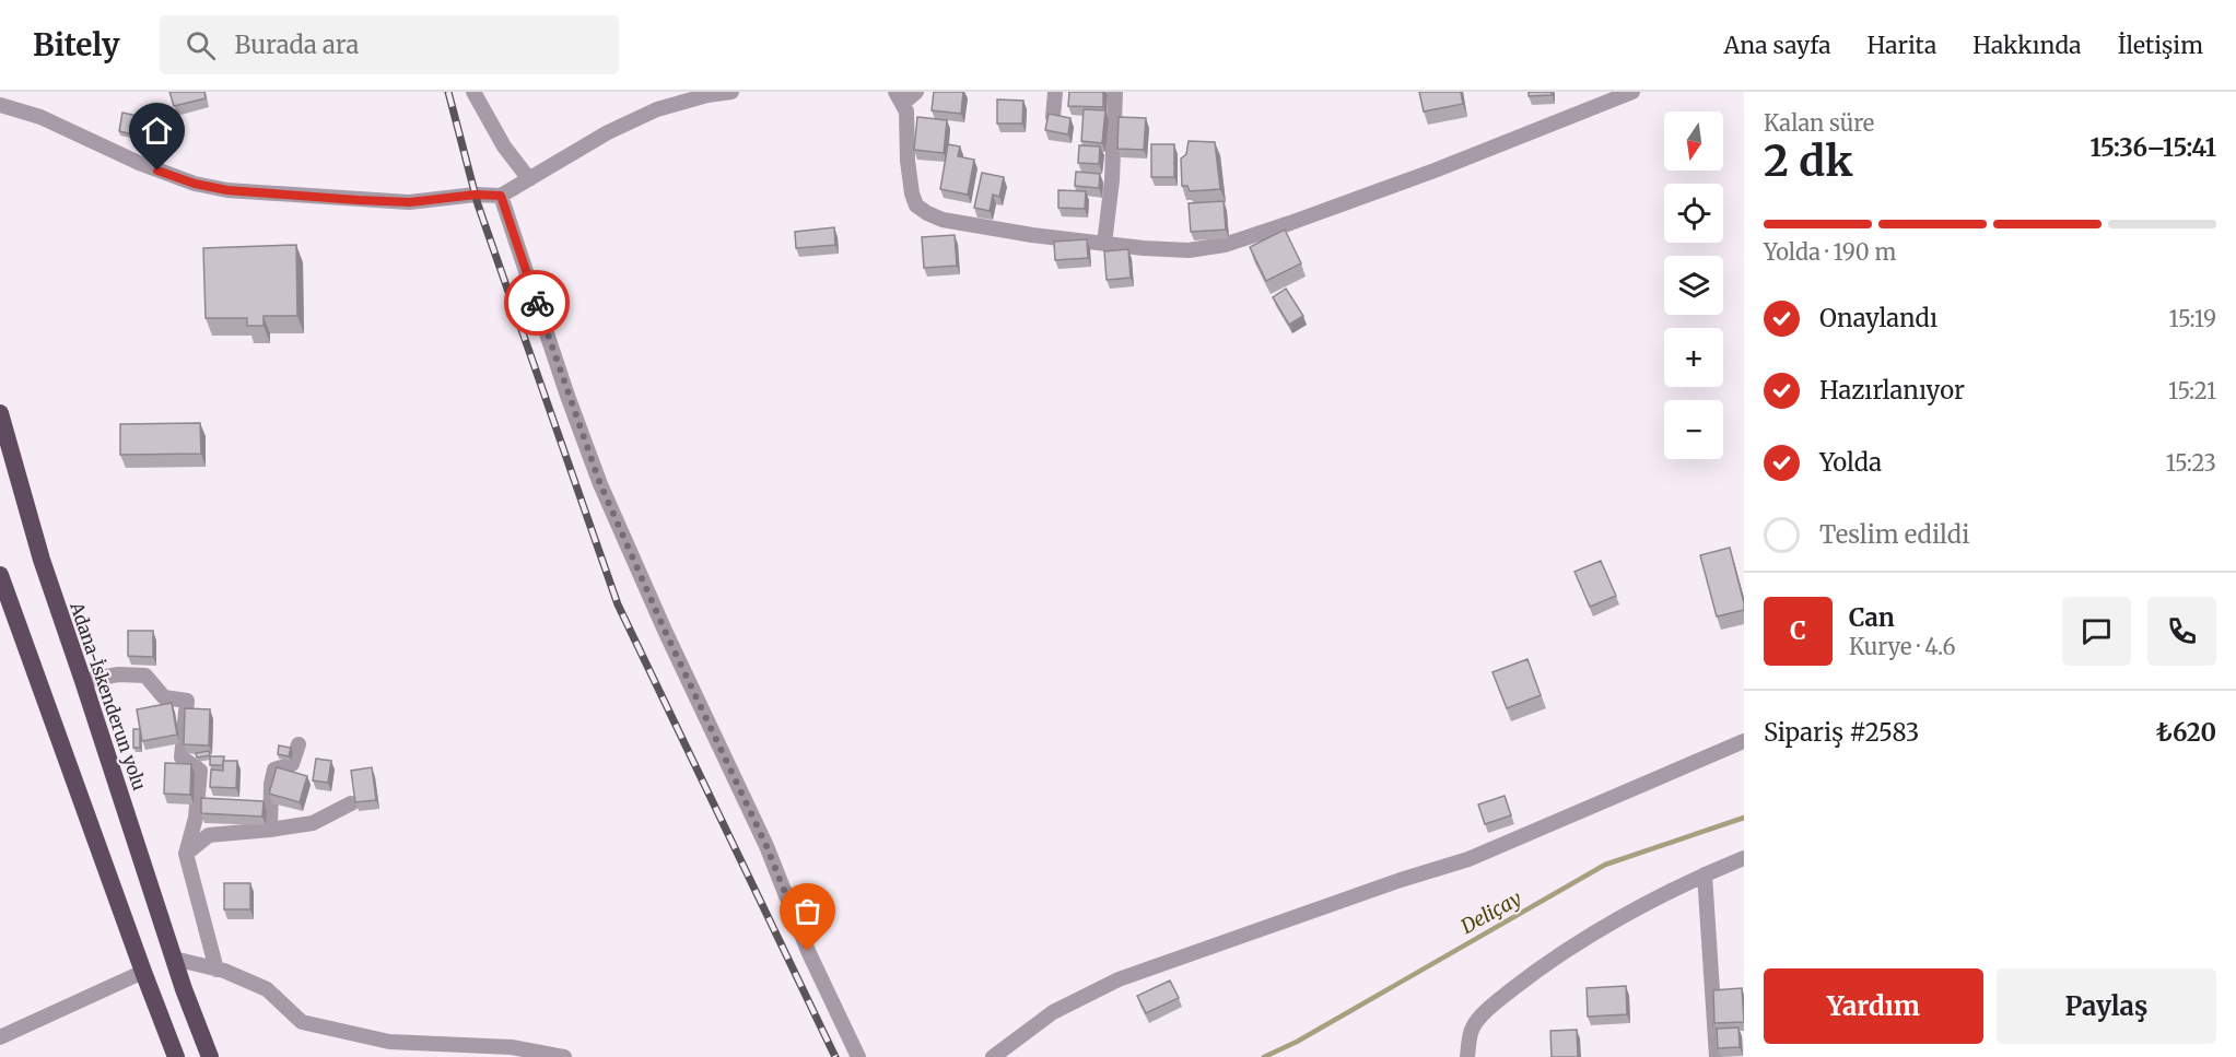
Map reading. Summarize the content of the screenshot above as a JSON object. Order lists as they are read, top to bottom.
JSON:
{
  "streets": {
    "highway": ["Adana-İskenderun yolu"]
  },
  "water": ["Deliçay"],
  "north": "bottom",
  "page": {
    "header": "Bitely",
    "search": "Burada ara",
    "nav": [
      "Ana sayfa",
      "Harita",
      "Hakkında",
      "İletişim"
    ],
    "heading": ["2 dk", "Kalan süre", "15:36–15:41"],
    "panel": [
      "Can",
      "Kurye · 4.6",
      "Sipariş #2583",
      "₺620"
    ],
    "map_buttons": ["+", "−"],
    "bar": "Yolda · 190 m",
    "list": [
      ["Onaylandı", "15:19"],
      ["Hazırlanıyor", "15:21"],
      ["Yolda", "15:23"],
      "Teslim edildi"
    ],
    "round": "C",
    "buttons": ["Yardım", "Paylaş"]
  }
}
